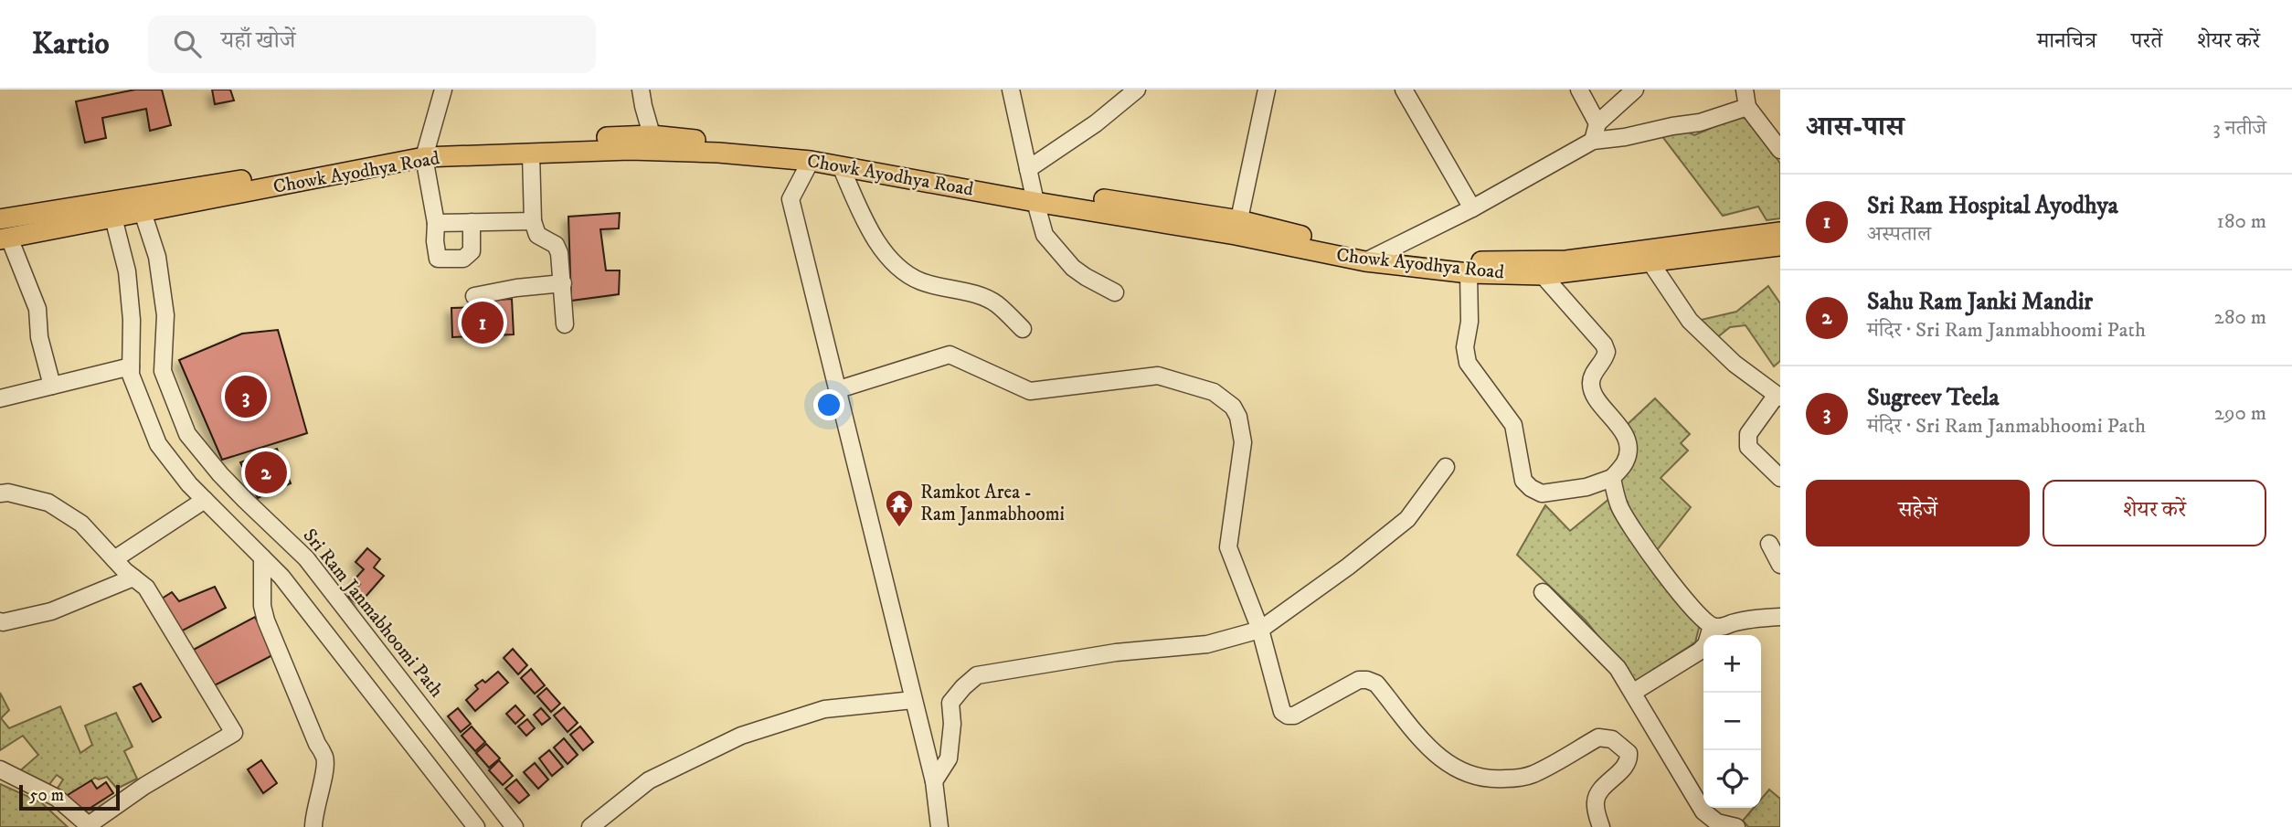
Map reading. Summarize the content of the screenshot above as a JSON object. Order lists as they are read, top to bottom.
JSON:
{
  "streets": {
    "main road": ["Chowk Ayodhya Road"],
    "street": ["Sri Ram Janmabhoomi Path"]
  },
  "crossings": [
    ["Chowk Ayodhya Road", "Sri Ram Janmabhoomi Path"]
  ],
  "places": {
    "temple": ["Ramkot Area - Ram Janmabhoomi"]
  },
  "scale_bar": "50 m",
  "page": {
    "header": "Kartio",
    "search": "यहाँ खोजें",
    "nav": ["मानचित्र", "परतें", "शेयर करें"],
    "heading": ["आस-पास", "3 नतीजे"],
    "list": [
      {
        "mark": "1",
        "name": "Sri Ram Hospital Ayodhya",
        "note": "अस्पताल",
        "value": "180 m"
      },
      {
        "mark": "2",
        "name": "Sahu Ram Janki Mandir",
        "note": "मंदिर · Sri Ram Janmabhoomi Path",
        "value": "280 m"
      },
      {
        "mark": "3",
        "name": "Sugreev Teela",
        "note": "मंदिर · Sri Ram Janmabhoomi Path",
        "value": "290 m"
      }
    ],
    "pins": ["1", "3", "2"],
    "buttons": ["सहेजें", "शेयर करें"],
    "map_buttons": ["+", "−"],
    "scale": "50 m"
  }
}
